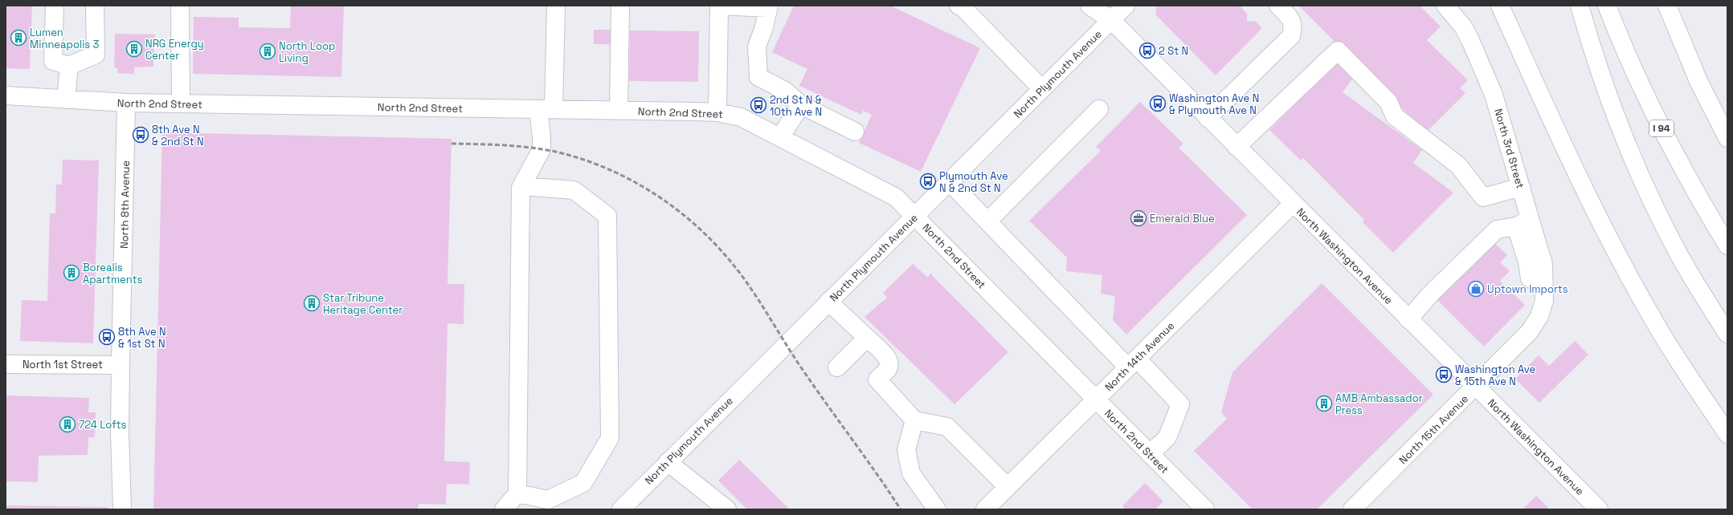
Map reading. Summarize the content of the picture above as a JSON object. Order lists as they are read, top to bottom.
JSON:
{
  "streets": {
    "main road": [
      "North Plymouth Avenue",
      "North 2nd Street",
      "I 94",
      "North 3rd Street",
      "North 8th Avenue",
      "North Washington Avenue",
      "North 14th Avenue",
      "North 1st Street",
      "North 15th Avenue"
    ]
  },
  "crossings": [
    ["North Plymouth Avenue", "North 2nd Street"],
    ["North Plymouth Avenue", "North Washington Avenue"],
    ["North 2nd Street", "North 8th Avenue"],
    ["North 2nd Street", "North 14th Avenue"],
    ["North 3rd Street", "North 15th Avenue"],
    ["North 8th Avenue", "North 1st Street"],
    ["North Washington Avenue", "North 14th Avenue"],
    ["North Washington Avenue", "North 15th Avenue"]
  ],
  "places": {
    "building": [
      "Lumen Minneapolis 3",
      "NRG Energy Center",
      "North Loop Living",
      "Borealis Apartments",
      "Star Tribune Heritage Center",
      "AMB Ambassador Press",
      "724 Lofts"
    ],
    "bus stop": [
      "2 St N",
      "Washington Ave N & Plymouth Ave N",
      "2nd St N & 10th Ave N",
      "8th Ave N & 2nd St N",
      "Plymouth Ave N & 2nd St N",
      "8th Ave N & 1st St N",
      "Washington Ave & 15th Ave N"
    ],
    "office": ["Emerald Blue"],
    "shop": ["Uptown Imports"]
  }
}
